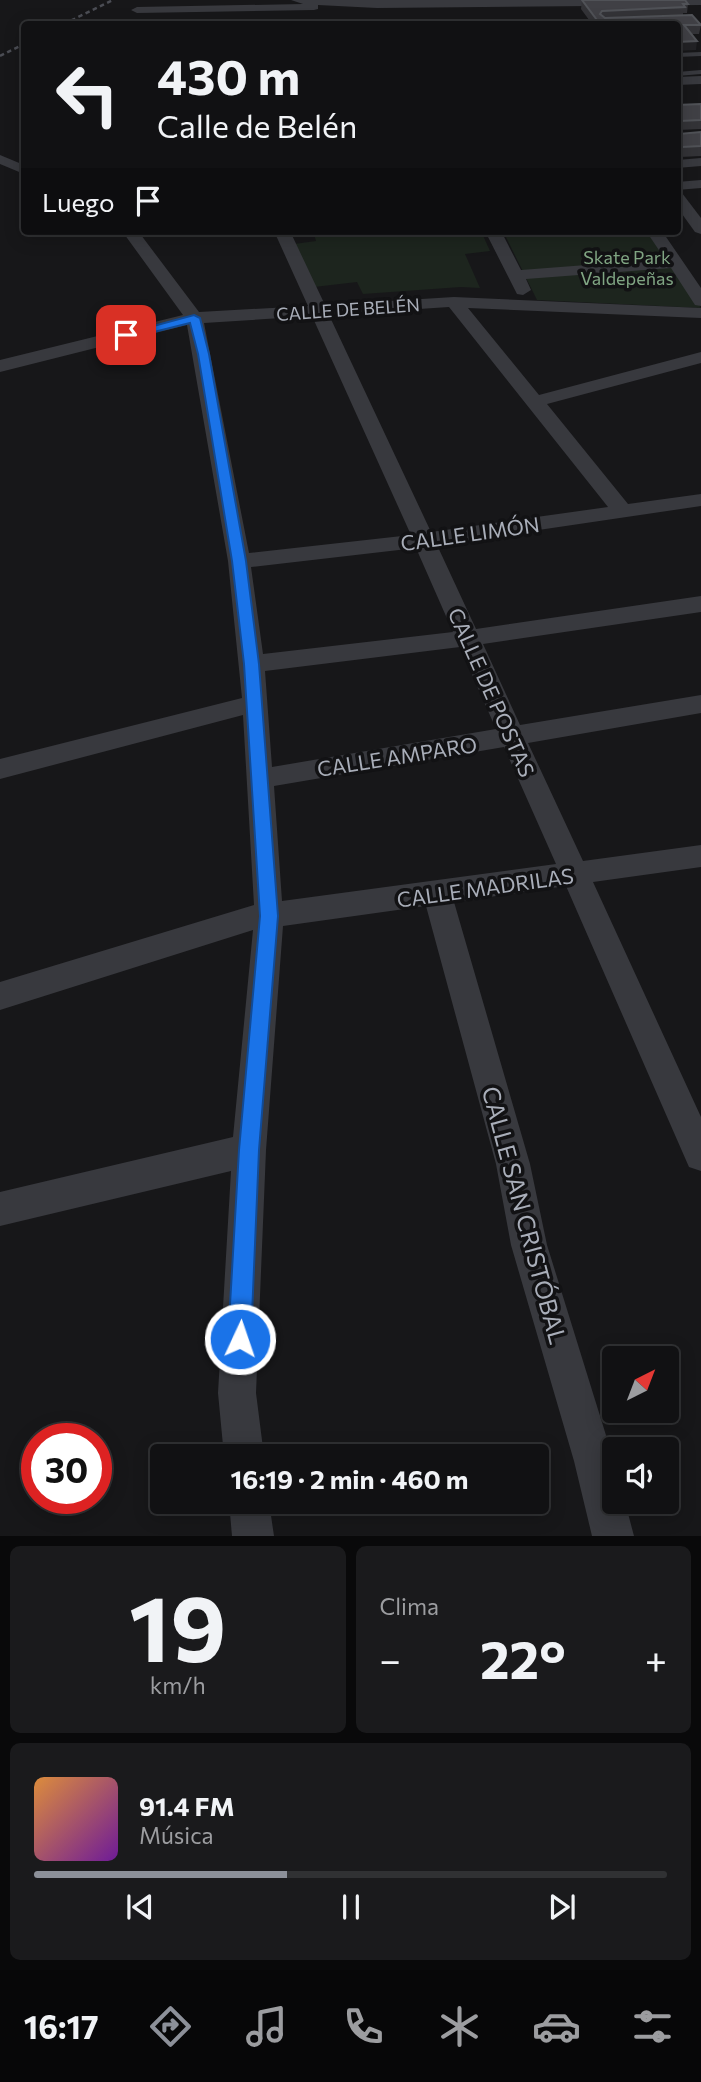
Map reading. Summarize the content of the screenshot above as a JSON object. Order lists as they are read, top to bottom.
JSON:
{
  "streets": {
    "street": [
      "CALLE DE BELÉN",
      "CALLE LIMÓN",
      "CALLE DE POSTAS",
      "CALLE AMPARO",
      "CALLE MADRILAS",
      "CALLE SAN CRISTÓBAL"
    ]
  },
  "crossings": [
    ["CALLE DE BELÉN", "CALLE DE POSTAS"],
    ["CALLE LIMÓN", "CALLE DE POSTAS"],
    ["CALLE DE POSTAS", "CALLE AMPARO"],
    ["CALLE DE POSTAS", "CALLE MADRILAS"],
    ["CALLE MADRILAS", "CALLE SAN CRISTÓBAL"]
  ],
  "parks": ["Skate Park Valdepeñas"],
  "north": "top right",
  "page": {
    "turn": ["430 m", "Calle de Belén"],
    "then": "Luego",
    "limit": "30",
    "trip": "16:19 · 2 min · 460 m",
    "tile": [
      ["19", "km/h"],
      "Clima"
    ],
    "heat": ["−", "22°", "+"],
    "song": ["91.4 FM", "Música"],
    "tabs": "16:17"
  }
}
